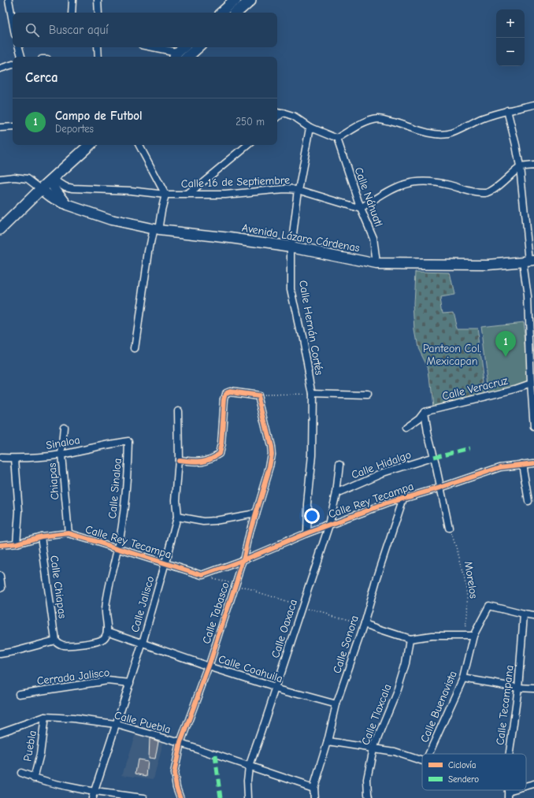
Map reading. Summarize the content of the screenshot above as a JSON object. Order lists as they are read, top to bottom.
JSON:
{
  "streets": {
    "main road": ["Avenida Lázaro Cárdenas"],
    "street": [
      "Calle 16 de Septiembre",
      "Calle Náhuatl",
      "Calle Hernán Cortés",
      "Calle Veracruz",
      "Sinaloa",
      "Calle Hidalgo",
      "Chiapas",
      "Calle Sinaloa",
      "Calle Rey Tecampa",
      "Calle Chiapas",
      "Calle Jalisco",
      "Calle Tabasco",
      "Calle Oaxaca",
      "Calle Sonora",
      "Calle Coahuila",
      "Cerrada Jalisco",
      "Calle Tecampana",
      "Calle Buenavista",
      "Calle Tlaxcala",
      "Calle Puebla",
      "Puebla"
    ],
    "path": ["Morelos"]
  },
  "crossings": [
    ["Calle 16 de Septiembre", "Calle Náhuatl"],
    ["Calle 16 de Septiembre", "Calle Hernán Cortés"],
    ["Calle Náhuatl", "Avenida Lázaro Cárdenas"],
    ["Avenida Lázaro Cárdenas", "Calle Hernán Cortés"],
    ["Calle Hernán Cortés", "Calle Rey Tecampa"],
    ["Sinaloa", "Chiapas"],
    ["Sinaloa", "Calle Sinaloa"],
    ["Calle Hidalgo", "Calle Oaxaca"],
    ["Chiapas", "Calle Rey Tecampa"],
    ["Calle Sinaloa", "Calle Rey Tecampa"],
    ["Calle Rey Tecampa", "Calle Chiapas"],
    ["Calle Rey Tecampa", "Calle Jalisco"],
    ["Calle Rey Tecampa", "Calle Tabasco"],
    ["Calle Rey Tecampa", "Calle Oaxaca"],
    ["Calle Rey Tecampa", "Calle Sonora"],
    ["Calle Jalisco", "Calle Coahuila"],
    ["Calle Jalisco", "Cerrada Jalisco"],
    ["Calle Jalisco", "Calle Puebla"],
    ["Calle Tabasco", "Calle Coahuila"],
    ["Calle Tabasco", "Calle Puebla"],
    ["Calle Oaxaca", "Calle Coahuila"],
    ["Calle Oaxaca", "Calle Puebla"],
    ["Calle Sonora", "Calle Coahuila"],
    ["Calle Sonora", "Calle Puebla"],
    ["Calle Tecampana", "Calle Buenavista"],
    ["Calle Buenavista", "Calle Tlaxcala"],
    ["Calle Puebla", "Puebla"]
  ],
  "parks": ["Panteon Col. Mexicapan"],
  "legend": ["Ciclovía", "Sendero"],
  "page": {
    "map_buttons": ["+", "−"],
    "search": "Buscar aquí",
    "heading": "Cerca",
    "list": [
      {
        "mark": "1",
        "name": "Campo de Futbol",
        "note": "Deportes",
        "value": "250 m"
      }
    ],
    "pins": "1"
  }
}
